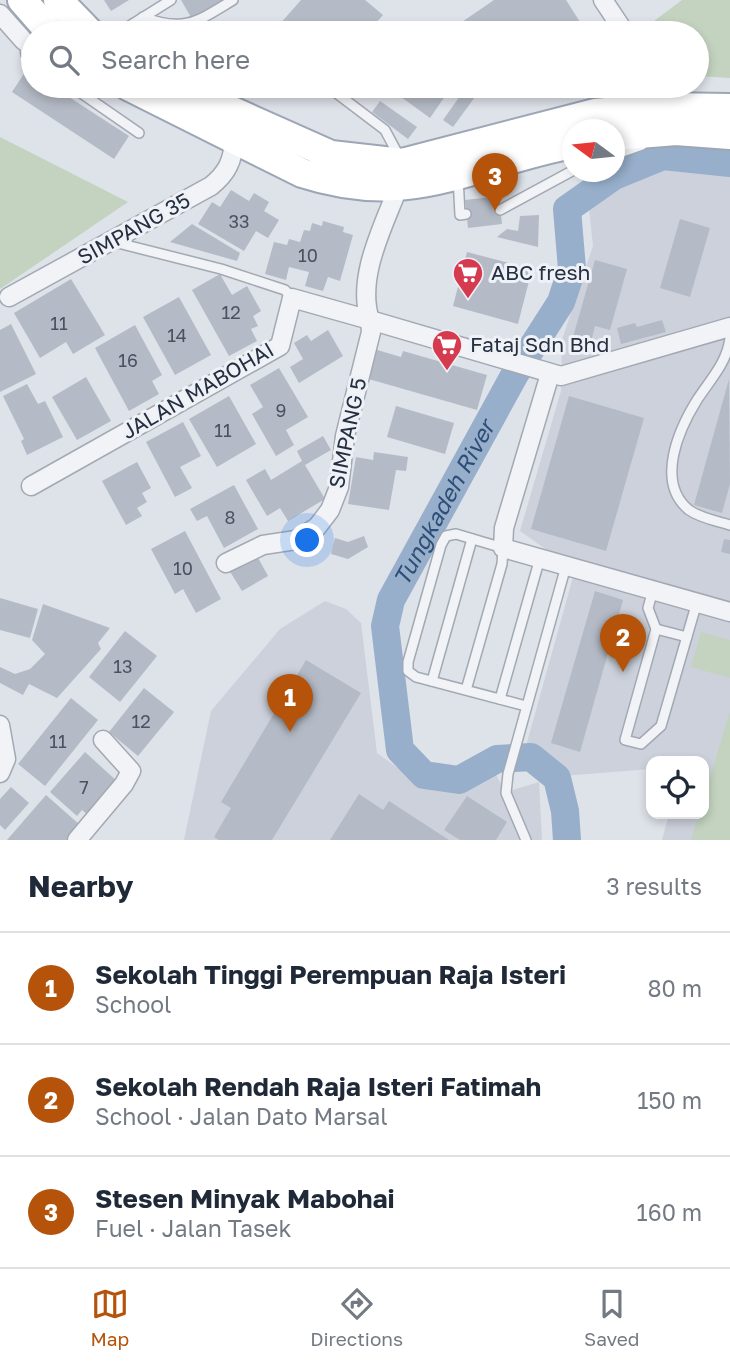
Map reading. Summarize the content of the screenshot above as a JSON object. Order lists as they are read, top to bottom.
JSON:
{
  "streets": {
    "street": ["SIMPANG 35", "JALAN MABOHAI", "SIMPANG 5"]
  },
  "water": ["Tungkadeh River"],
  "places": {
    "supermarket": ["ABC fresh", "Fataj Sdn Bhd"]
  },
  "house_numbers": [
    "33",
    "10",
    "12",
    "11",
    "14",
    "16",
    "9",
    "11",
    "8",
    "10",
    "13",
    "12",
    "11",
    "7"
  ],
  "north": "left",
  "page": {
    "search": "Search here",
    "pins": ["3", "2", "1"],
    "heading": ["Nearby", "3 results"],
    "list": [
      {
        "mark": "1",
        "name": "Sekolah Tinggi Perempuan Raja Isteri",
        "note": "School",
        "value": "80 m"
      },
      {
        "mark": "2",
        "name": "Sekolah Rendah Raja Isteri Fatimah",
        "note": "School · Jalan Dato Marsal",
        "value": "150 m"
      },
      {
        "mark": "3",
        "name": "Stesen Minyak Mabohai",
        "note": "Fuel · Jalan Tasek",
        "value": "160 m"
      }
    ],
    "nav": ["Map", "Directions", "Saved"]
  }
}
